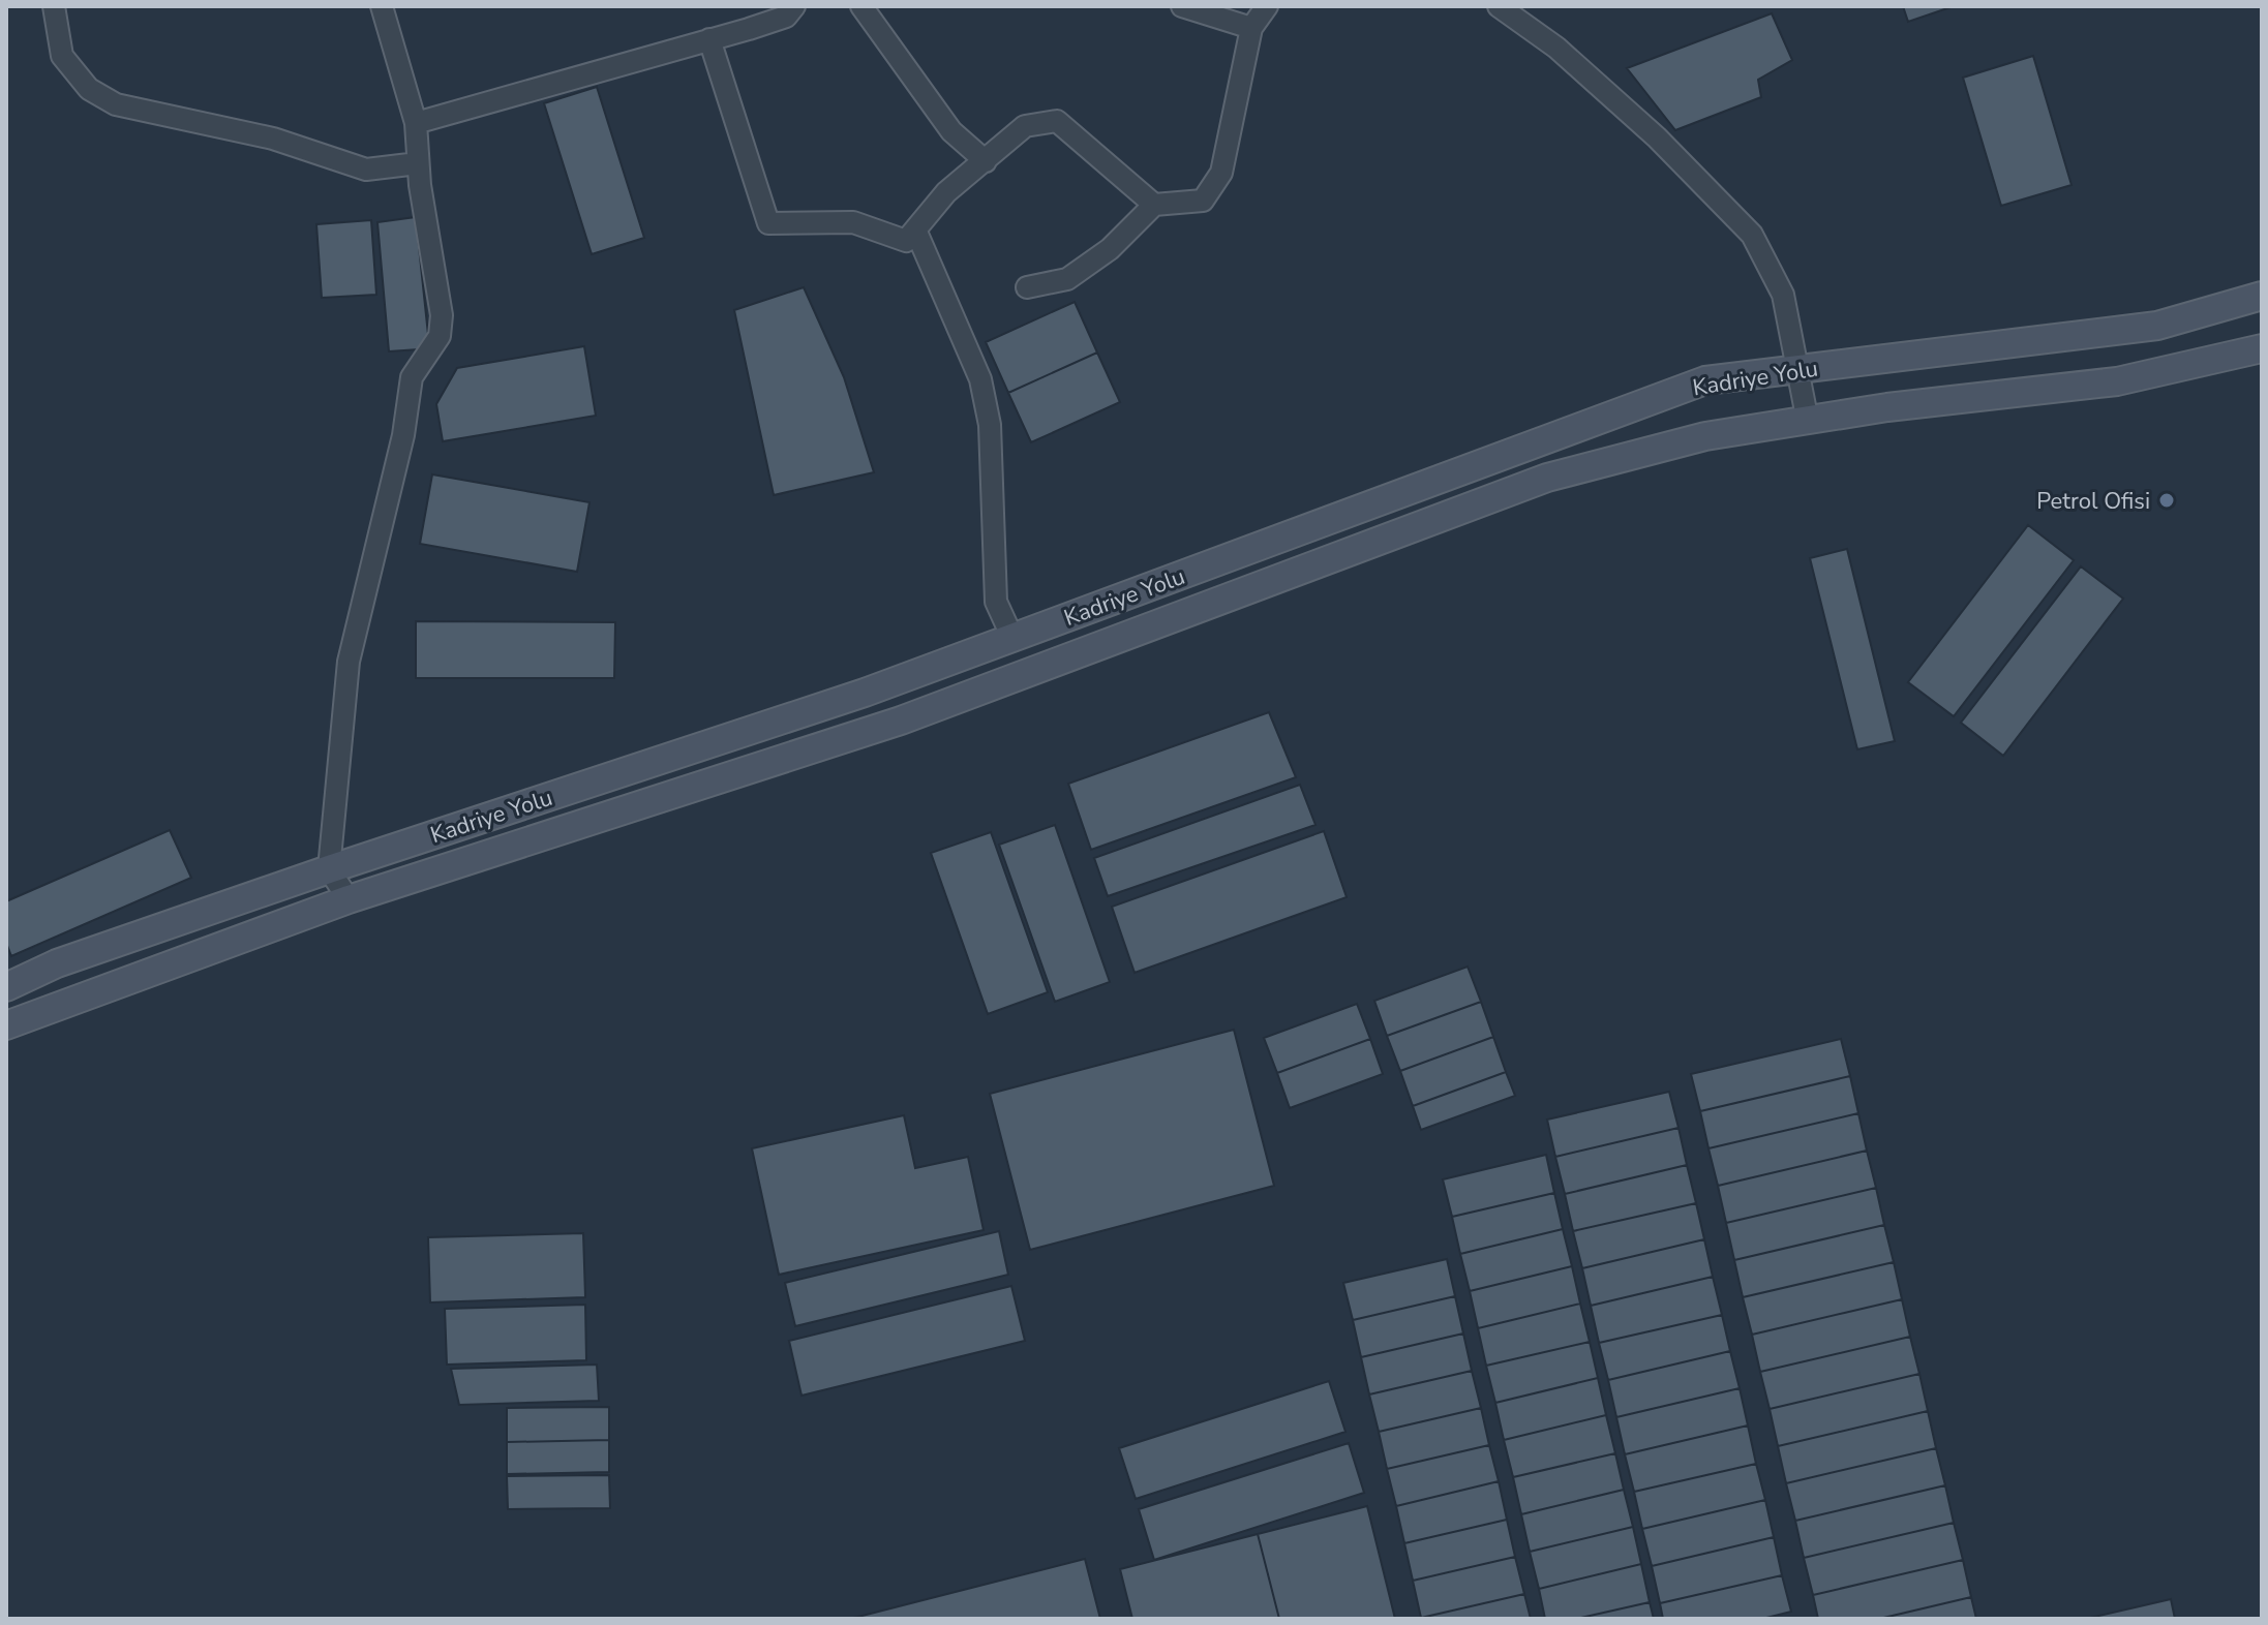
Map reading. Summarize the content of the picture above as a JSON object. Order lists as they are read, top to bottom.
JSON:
{
  "streets": {
    "main road": ["Kadriye Yolu"]
  },
  "places": ["Petrol Ofisi"]
}
